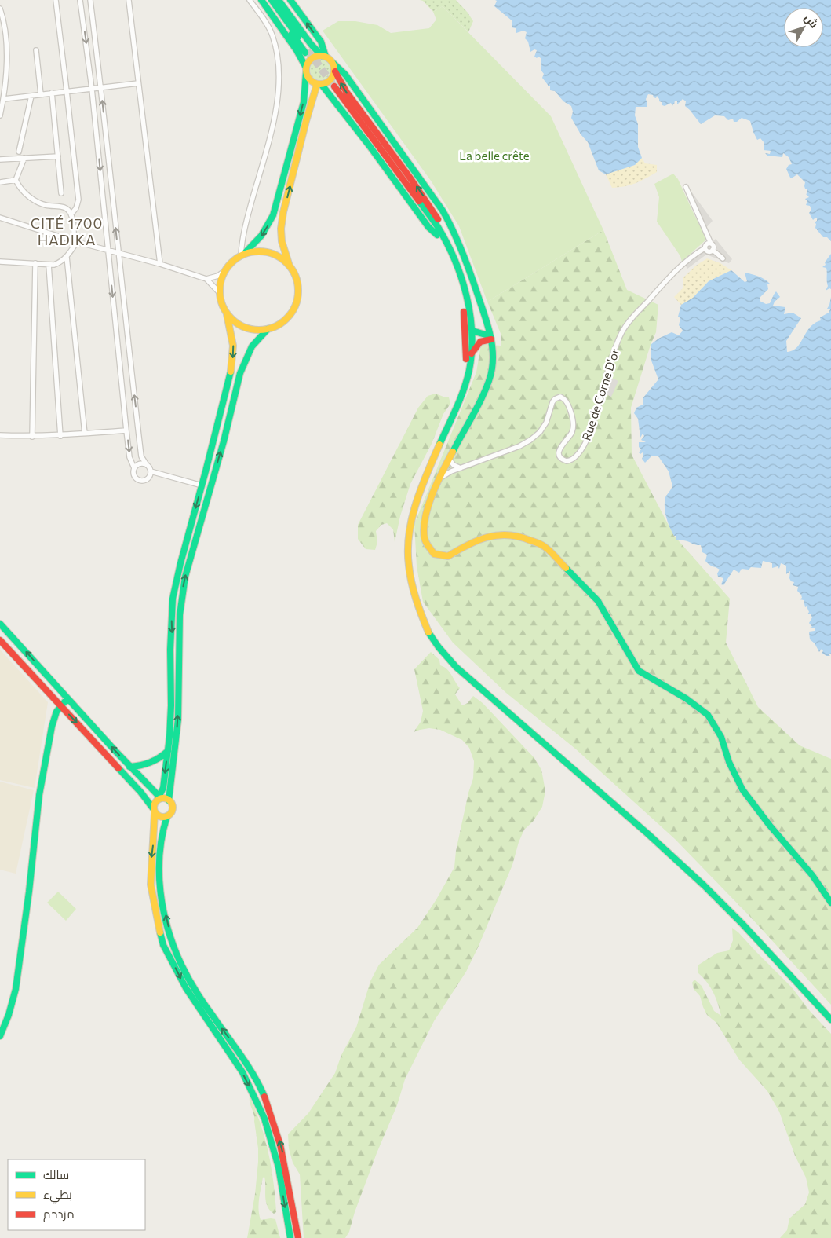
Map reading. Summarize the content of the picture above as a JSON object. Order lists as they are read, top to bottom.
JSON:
{
  "streets": {
    "street": ["Rue de Corne D'or"]
  },
  "districts": ["CITÉ 1700 HADIKA"],
  "parks": ["La belle crête"],
  "legend": ["سالك", "بطيء", "مزدحم"],
  "north": "top right"
}
